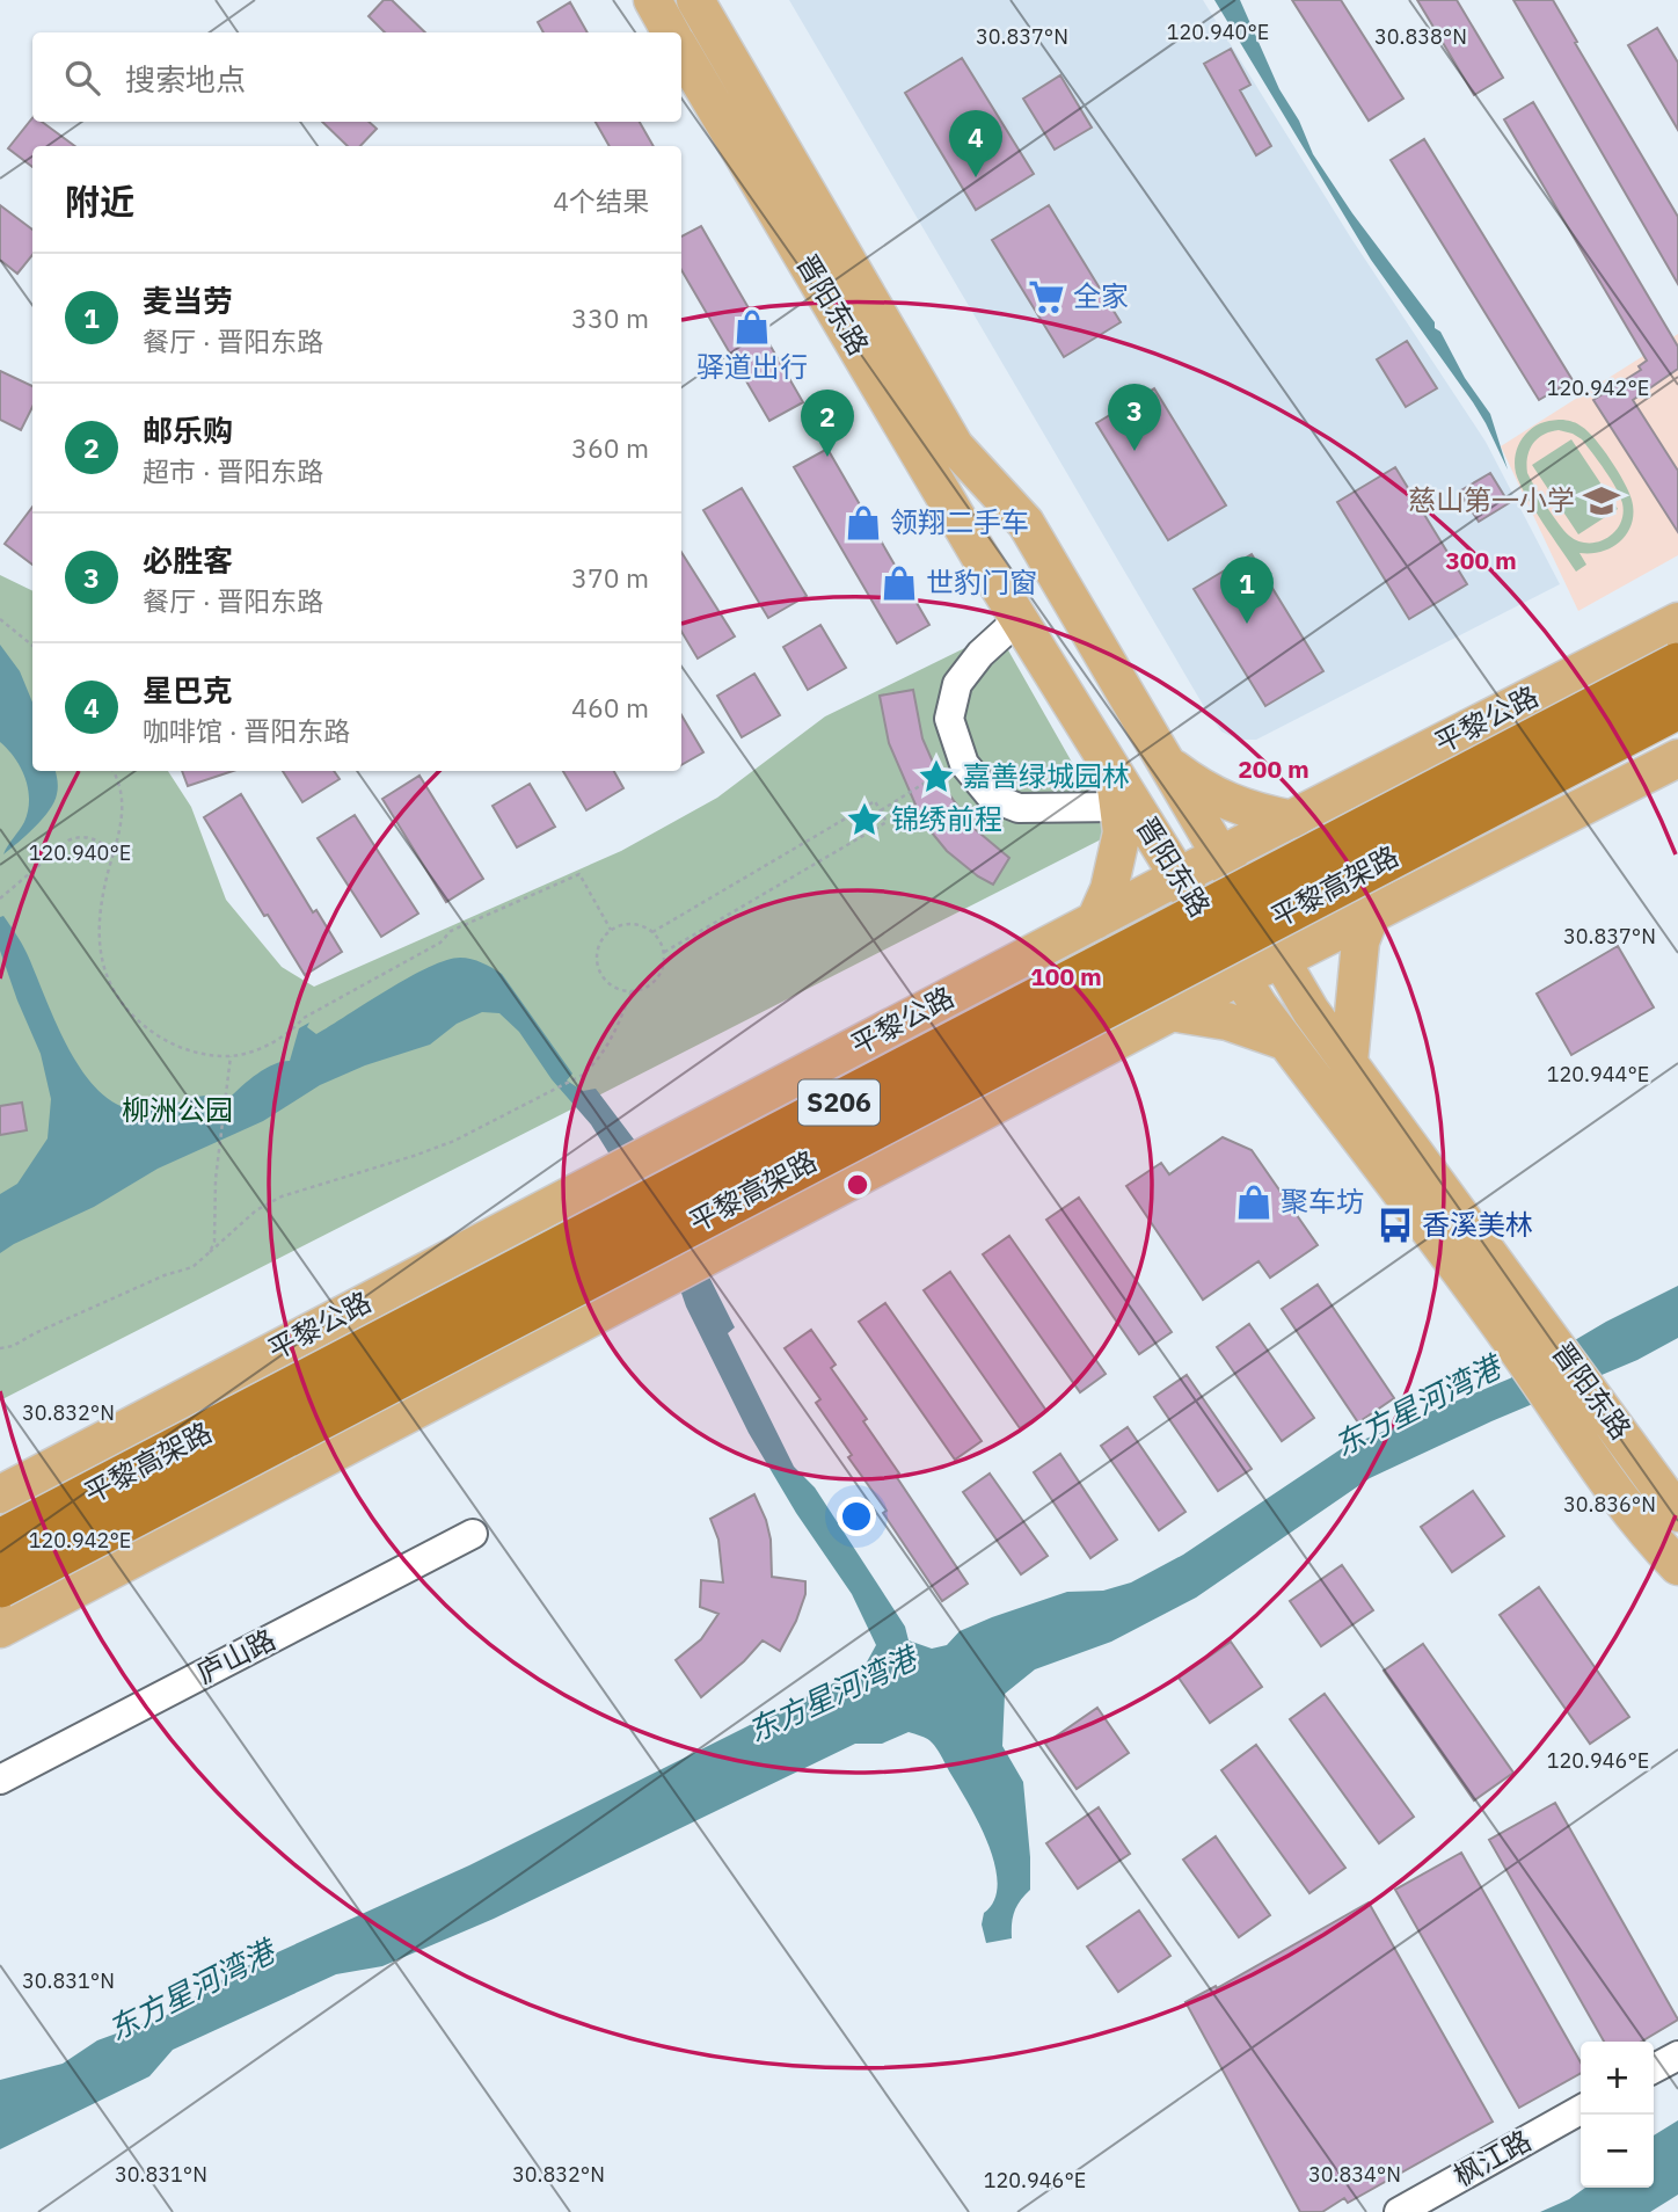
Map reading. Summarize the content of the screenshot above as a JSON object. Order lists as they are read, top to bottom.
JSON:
{
  "streets": {
    "highway": ["平黎高架路", "S206"],
    "main road": ["晋阳东路", "平黎公路"],
    "street": ["庐山路", "枫江路"]
  },
  "crossings": [
    ["晋阳东路", "平黎公路"]
  ],
  "water": ["东方星河湾港"],
  "parks": ["柳洲公园"],
  "places": {
    "supermarket": ["全家"],
    "shop": [
      "驿道出行",
      "领翔二手车",
      "世豹门窗",
      "聚车坊"
    ],
    "school or university": ["慈山第一小学"],
    "place": ["嘉善绿城园林", "锦绣前程"],
    "bus stop": ["香溪美林"]
  },
  "page": {
    "search": "搜索地点",
    "pins": [
      "4",
      "3",
      "2",
      "1"
    ],
    "heading": ["附近", "4个结果"],
    "list": [
      {
        "mark": "1",
        "name": "麦当劳",
        "note": "餐厅 · 晋阳东路",
        "value": "330 m"
      },
      {
        "mark": "2",
        "name": "邮乐购",
        "note": "超市 · 晋阳东路",
        "value": "360 m"
      },
      {
        "mark": "3",
        "name": "必胜客",
        "note": "餐厅 · 晋阳东路",
        "value": "370 m"
      },
      {
        "mark": "4",
        "name": "星巴克",
        "note": "咖啡馆 · 晋阳东路",
        "value": "460 m"
      }
    ],
    "map_buttons": ["+", "−"]
  },
  "coordinates": [
    "120.940°E",
    "30.837°N",
    "30.838°N",
    "120.942°E",
    "120.944°E",
    "30.832°N",
    "30.836°N",
    "120.946°E",
    "30.831°N",
    "30.834°N"
  ],
  "rings": ["300 m", "200 m", "100 m"]
}
